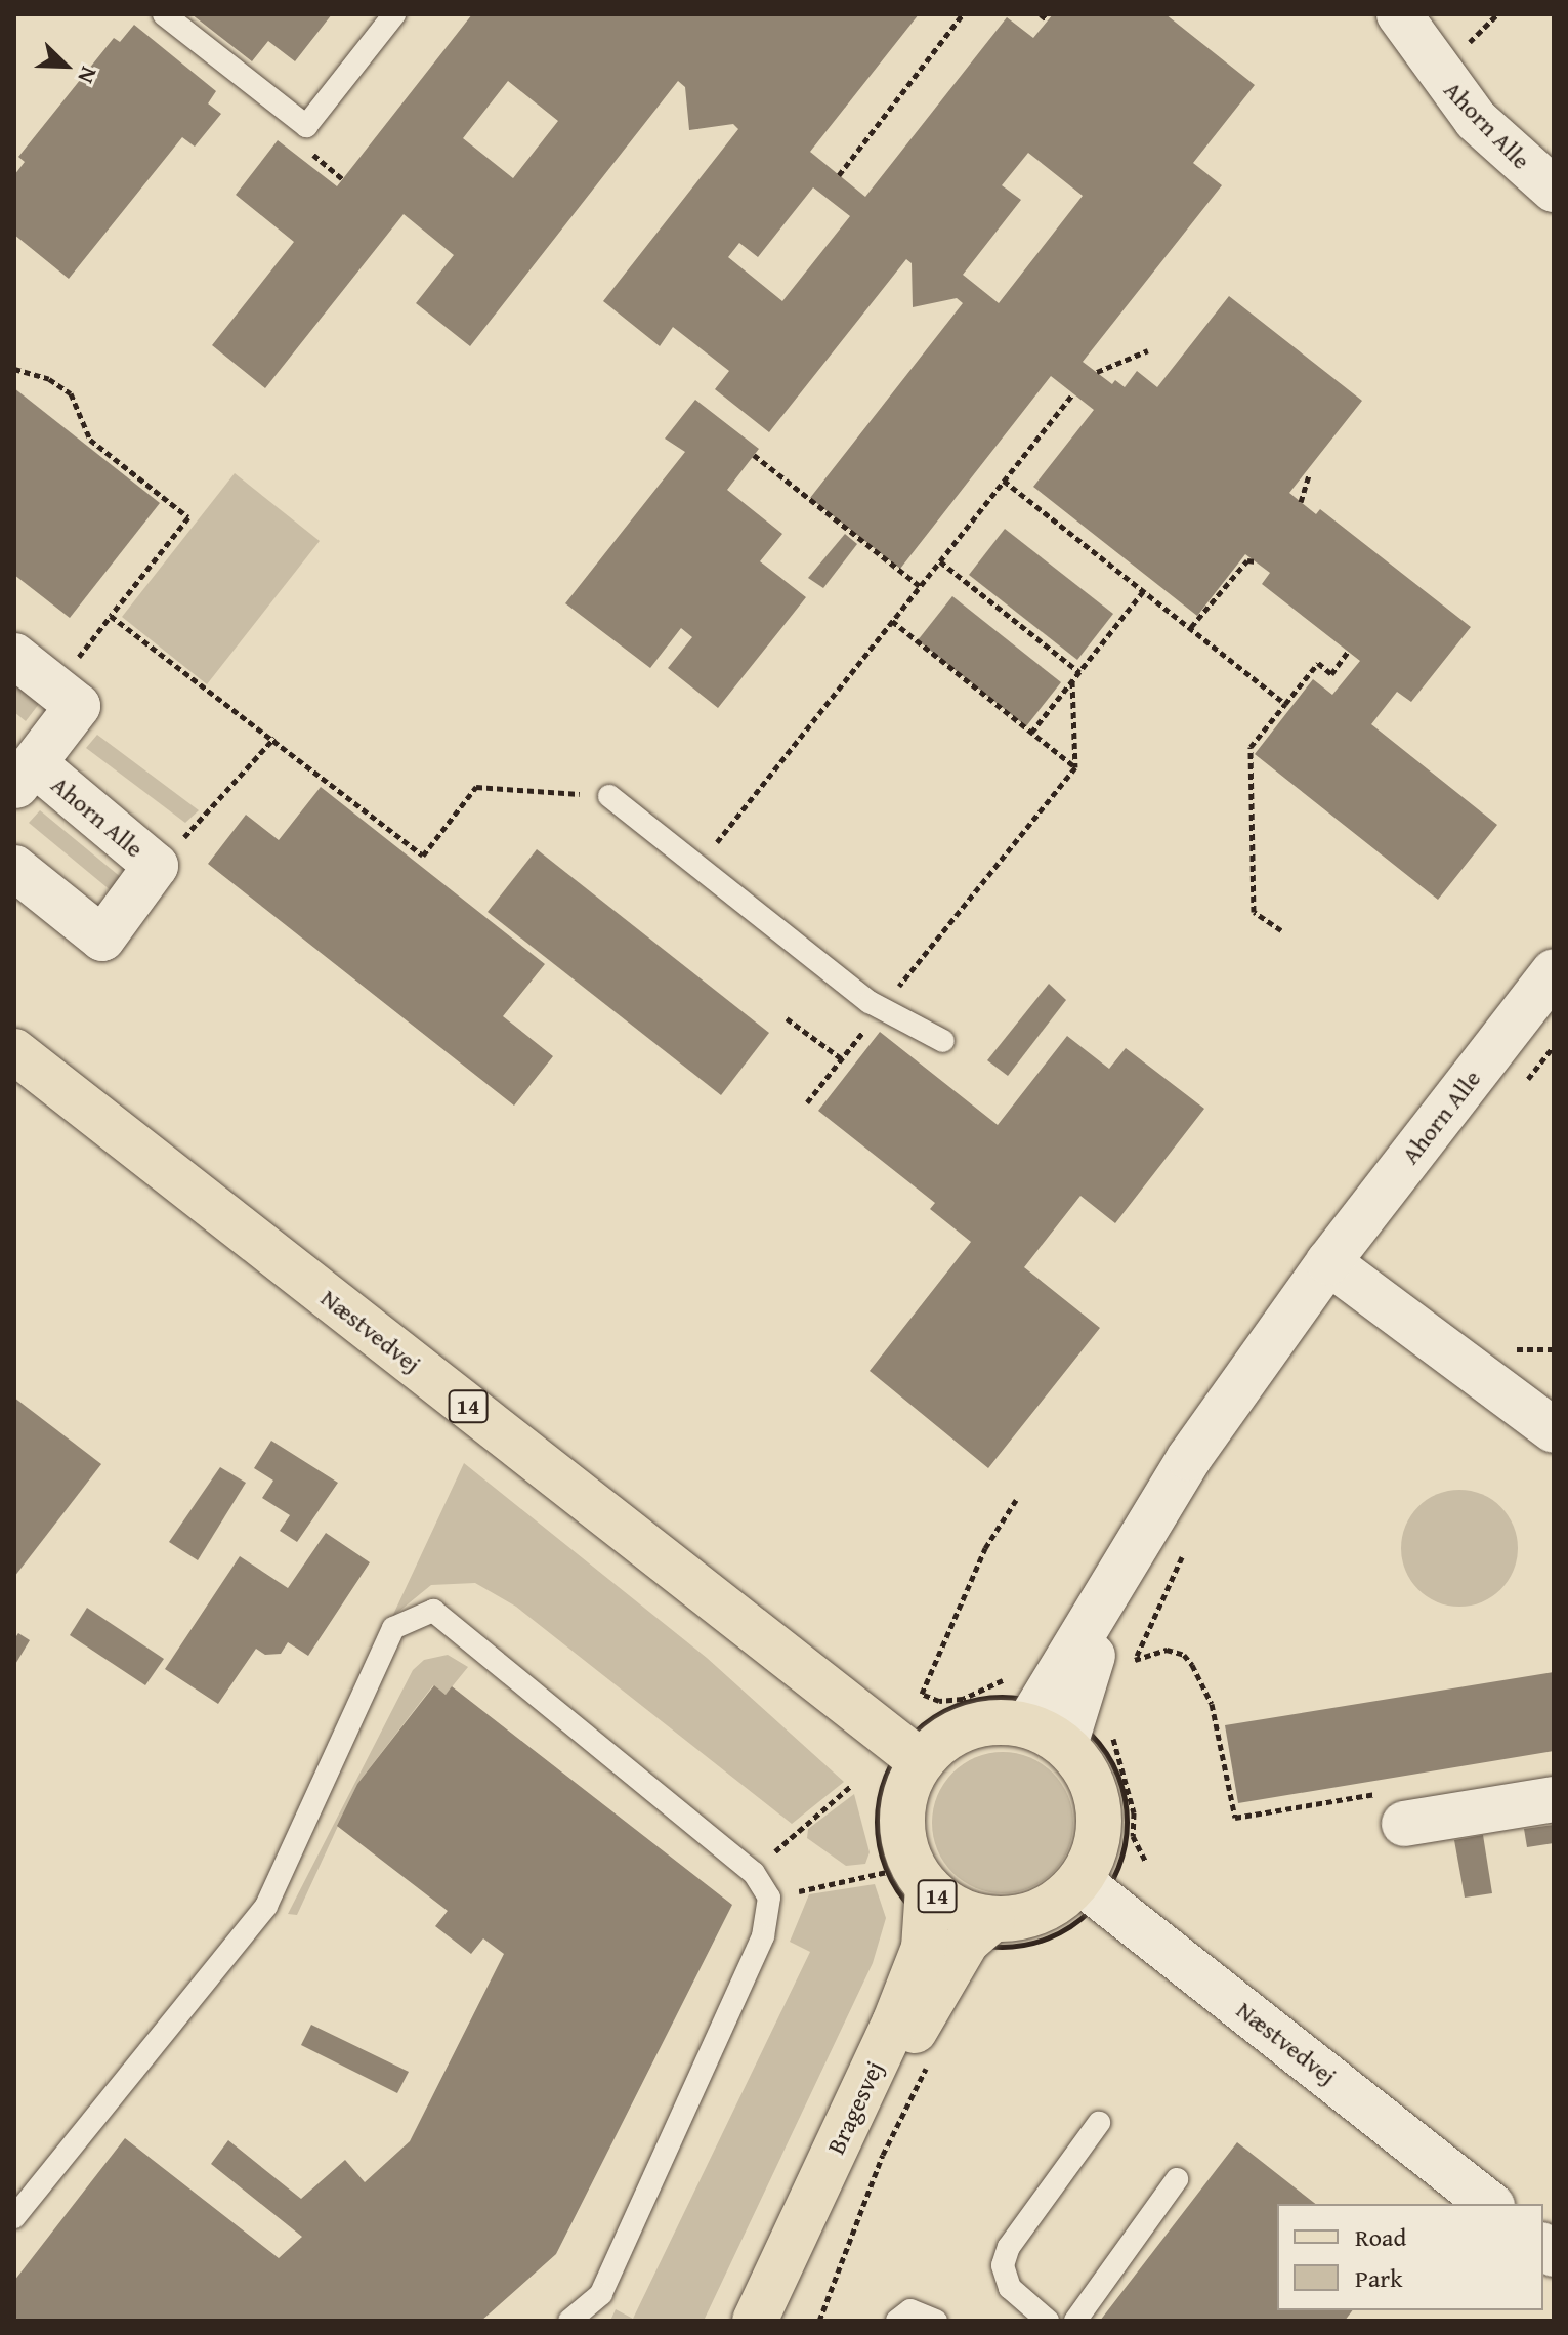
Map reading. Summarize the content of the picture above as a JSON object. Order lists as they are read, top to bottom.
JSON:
{
  "streets": {
    "main road": ["Næstvedvej", "14", "Bragesvej"],
    "street": ["Ahorn Alle"]
  },
  "crossings": [
    ["Ahorn Alle", "Næstvedvej"],
    ["Ahorn Alle", "14"],
    ["Ahorn Alle", "Bragesvej"],
    ["Næstvedvej", "14"],
    ["Næstvedvej", "Bragesvej"],
    ["14", "Bragesvej"]
  ],
  "legend": ["Road", "Park"],
  "north": "bottom right"
}
